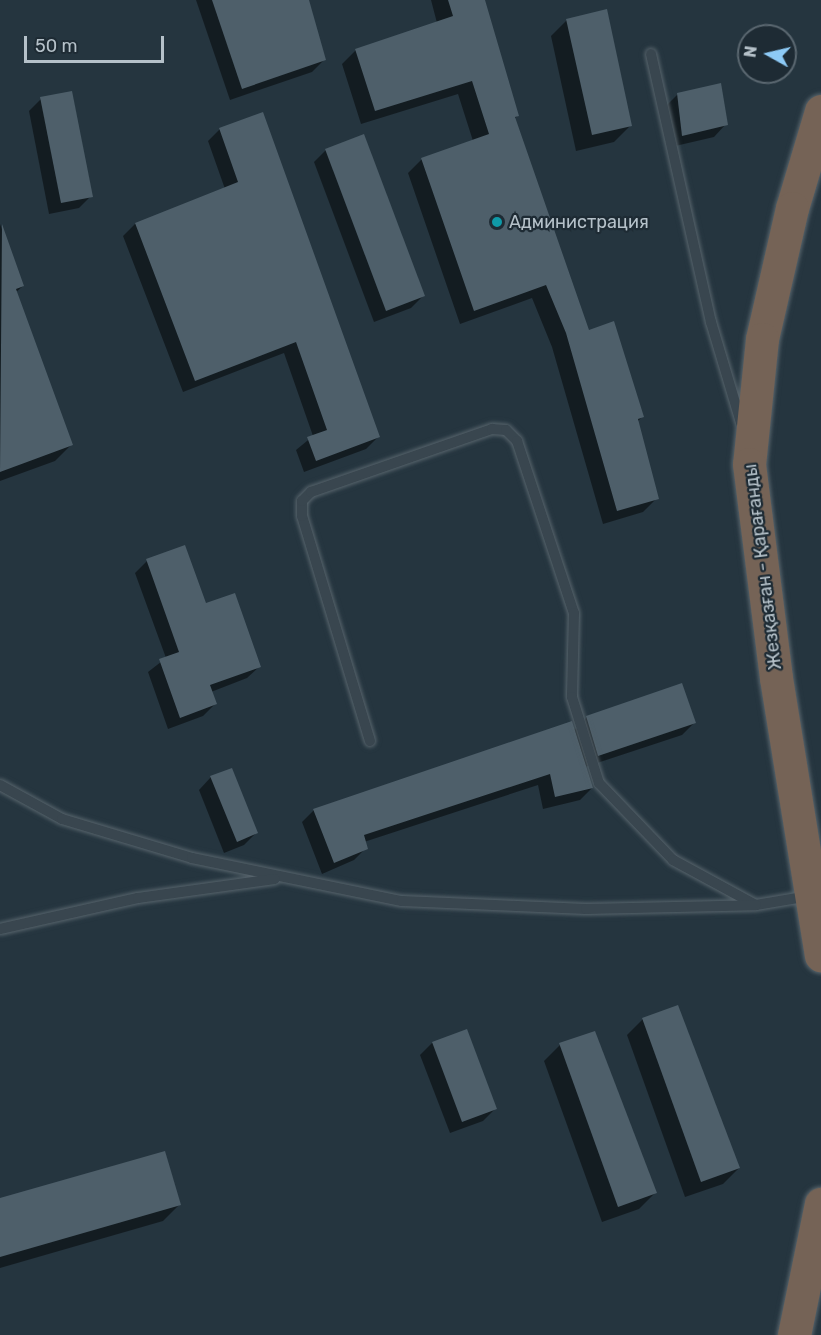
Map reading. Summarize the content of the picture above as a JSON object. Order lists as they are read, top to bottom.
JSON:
{
  "streets": {
    "highway": ["Жезқазған - Қарағанды"]
  },
  "places": ["Администрация"],
  "scale_bar": "50 m",
  "north": "left"
}
